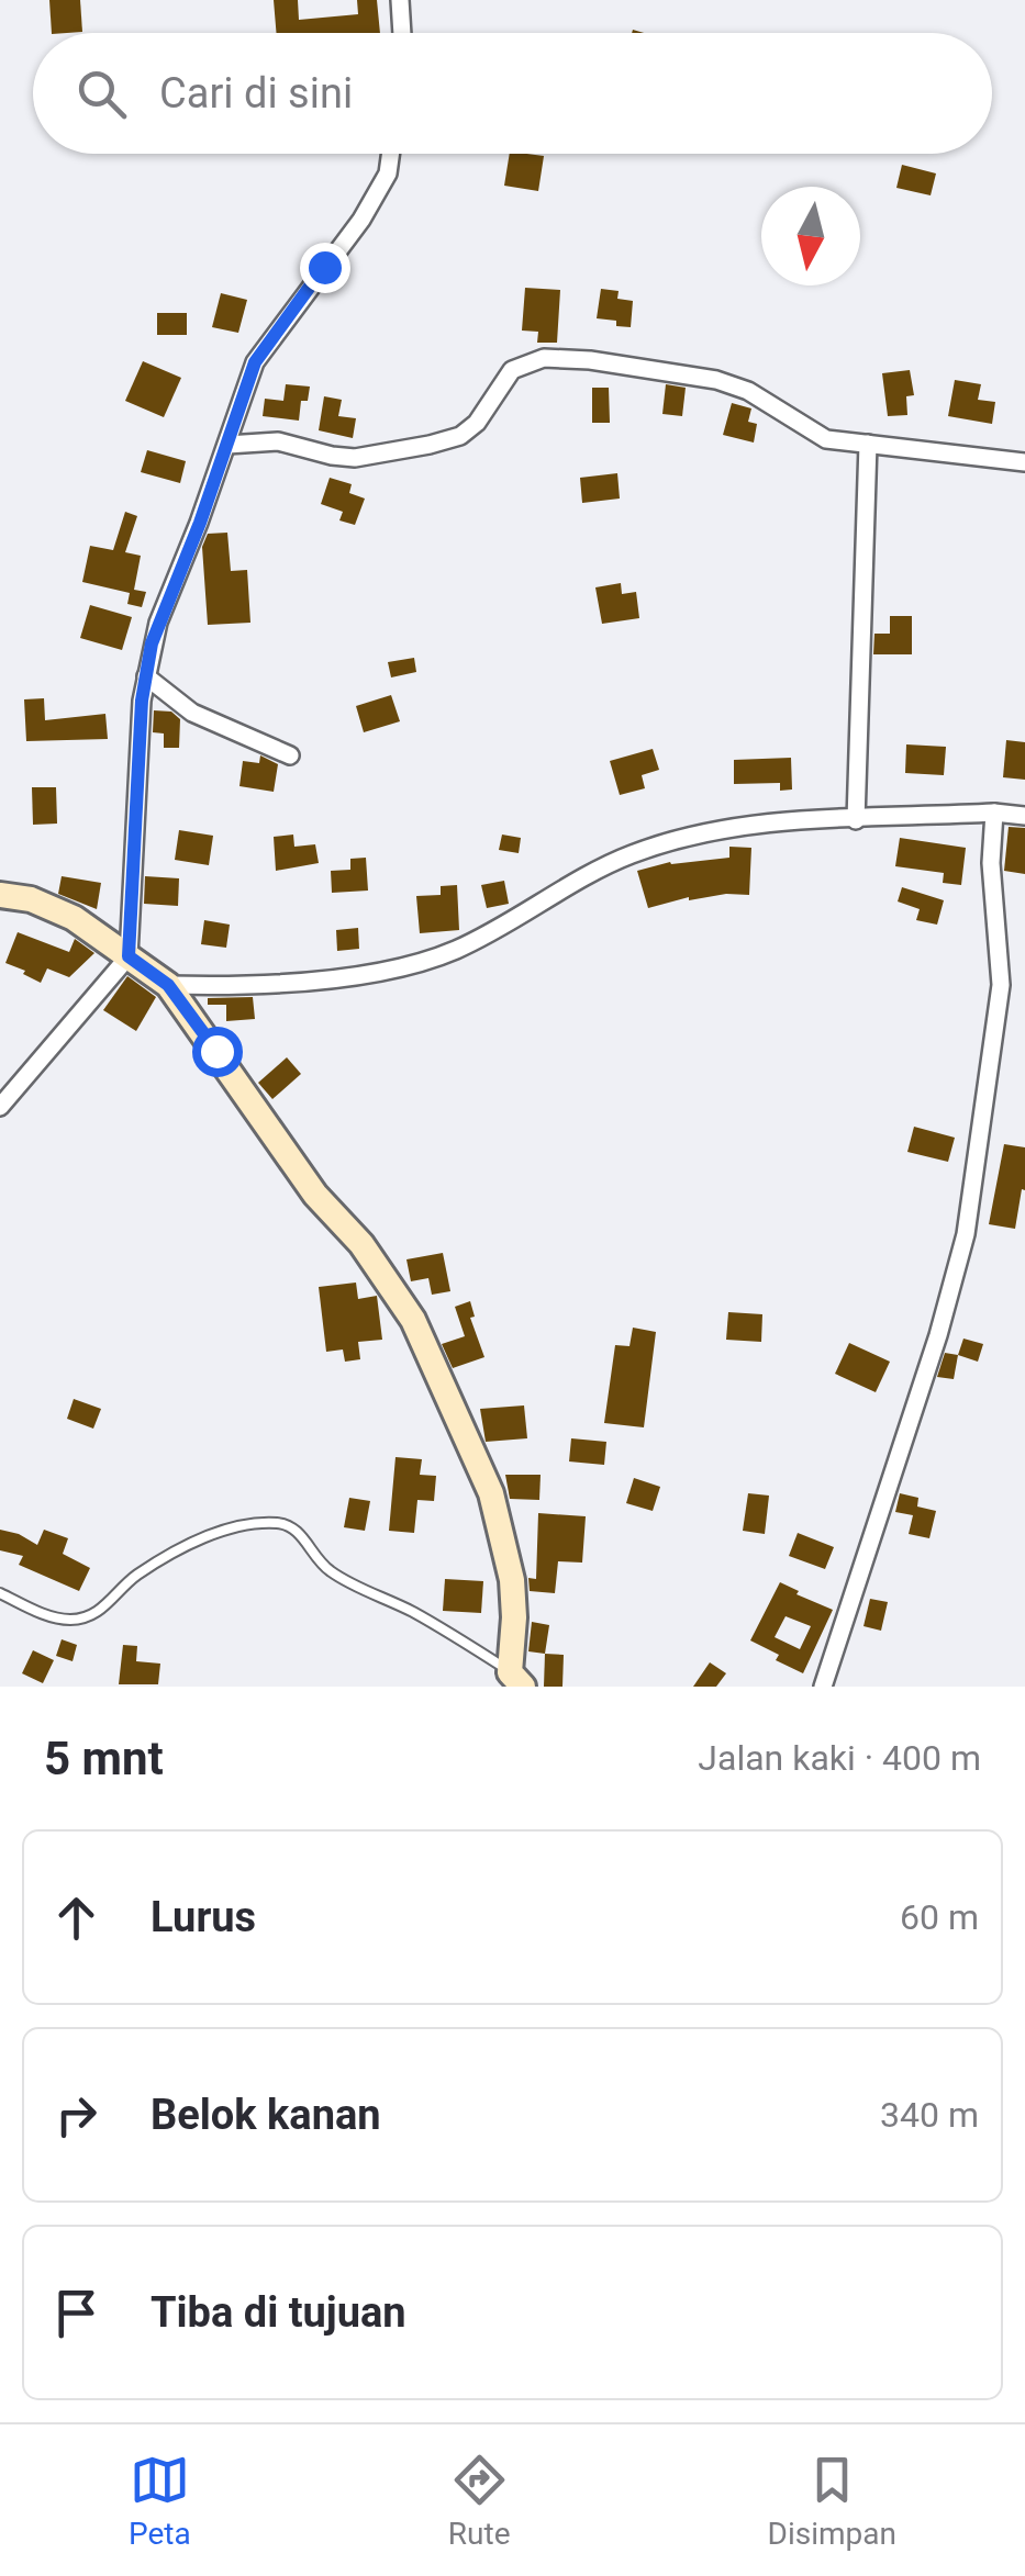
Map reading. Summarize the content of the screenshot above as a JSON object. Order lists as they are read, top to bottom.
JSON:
{
  "north": "bottom",
  "page": {
    "search": "Cari di sini",
    "heading": ["5 mnt", "Jalan kaki · 400 m"],
    "list": [
      ["Lurus", "60 m"],
      ["Belok kanan", "340 m"],
      "Tiba di tujuan"
    ],
    "nav": ["Peta", "Rute", "Disimpan"]
  }
}
